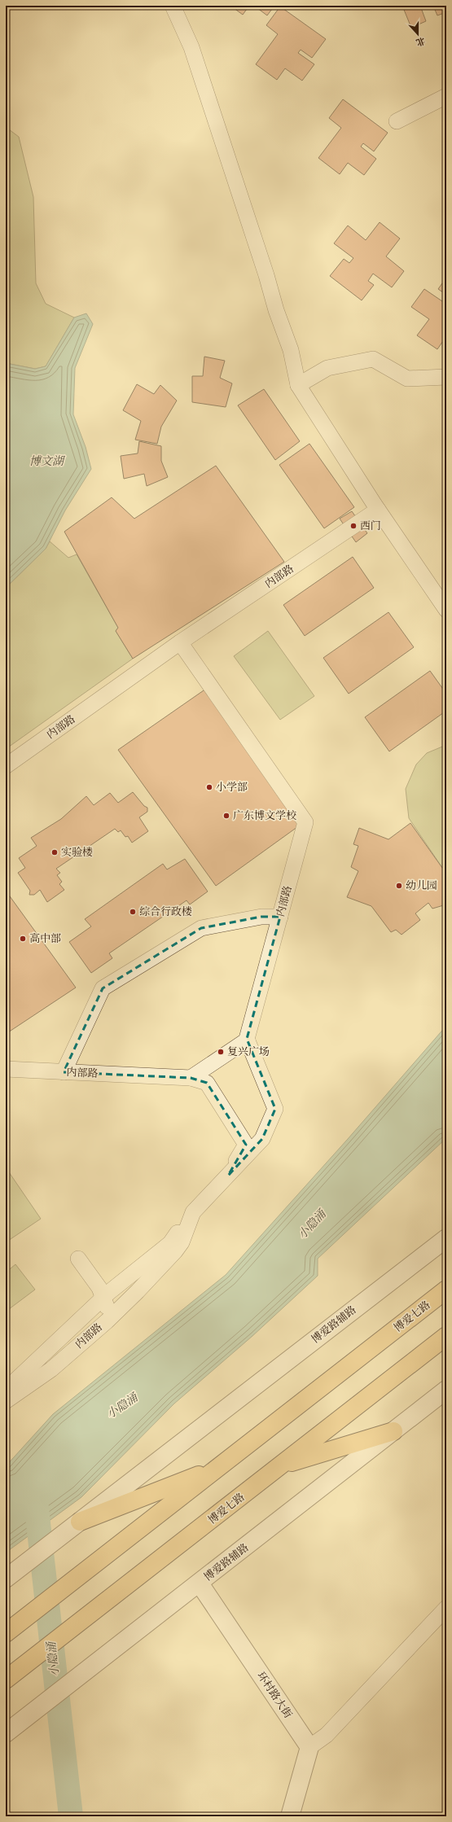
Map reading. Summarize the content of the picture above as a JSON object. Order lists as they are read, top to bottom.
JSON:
{
  "streets": {
    "highway": ["博爱七路"],
    "street": ["内部路", "博爱路辅路", "环村路大街"]
  },
  "crossings": [
    ["博爱路辅路", "环村路大街"]
  ],
  "water": ["博文湖", "小隐涌"],
  "places": [
    "西门",
    "小学部",
    "广东博文学校",
    "实验楼",
    "幼儿园",
    "综合行政楼",
    "高中部",
    "复兴广场"
  ],
  "north": "bottom"
}
